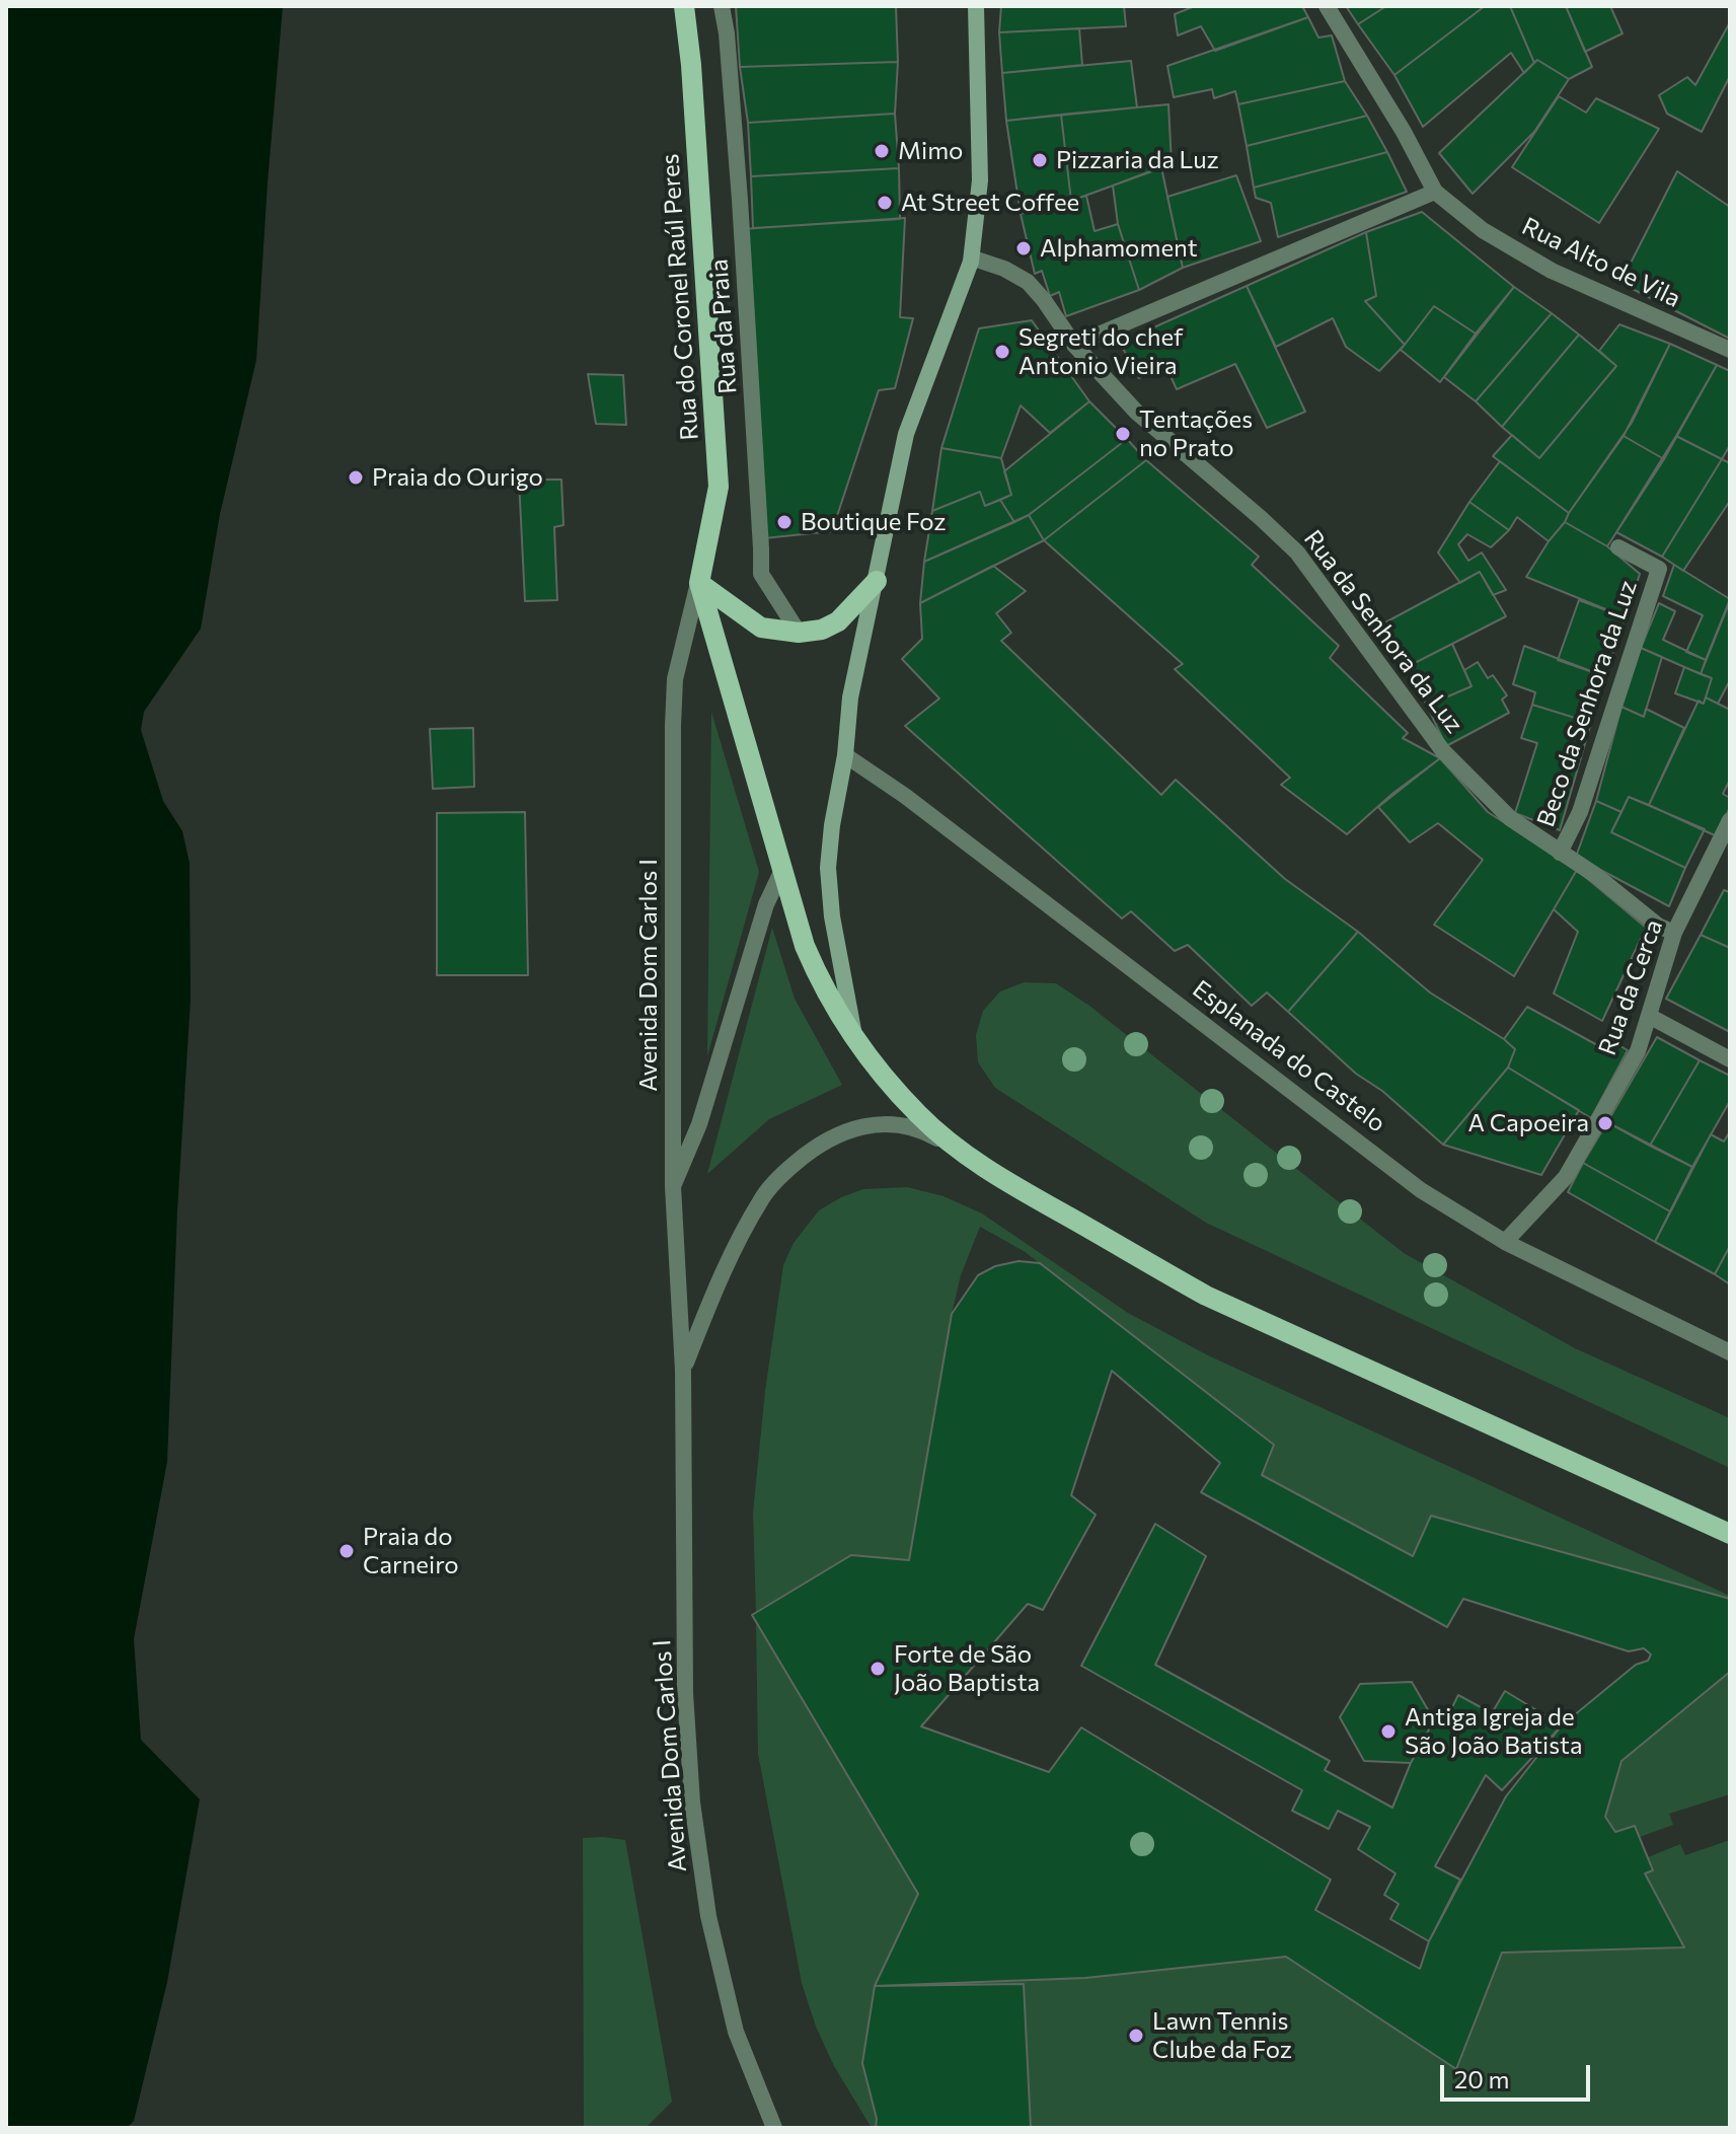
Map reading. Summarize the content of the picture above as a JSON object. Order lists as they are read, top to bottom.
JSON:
{
  "streets": {
    "main road": ["Rua do Coronel Raúl Peres"],
    "street": [
      "Rua Alto de Vila",
      "Rua da Praia",
      "Rua da Senhora da Luz",
      "Beco da Senhora da Luz",
      "Avenida Dom Carlos I",
      "Rua da Cerca",
      "Esplanada do Castelo"
    ]
  },
  "crossings": [
    ["Rua do Coronel Raúl Peres", "Avenida Dom Carlos I"],
    ["Rua da Senhora da Luz", "Beco da Senhora da Luz"],
    ["Rua da Senhora da Luz", "Rua da Cerca"],
    ["Rua da Cerca", "Esplanada do Castelo"]
  ],
  "places": [
    "Mimo",
    "Pizzaria da Luz",
    "At Street Coffee",
    "Alphamoment",
    "Segreti do chef Antonio Vieira",
    "Tentações no Prato",
    "Praia do Ourigo",
    "Boutique Foz",
    "A Capoeira",
    "Praia do Carneiro",
    "Forte de São João Baptista",
    "Antiga Igreja de São João Batista",
    "Lawn Tennis Clube da Foz"
  ],
  "scale_bar": "20 m"
}
